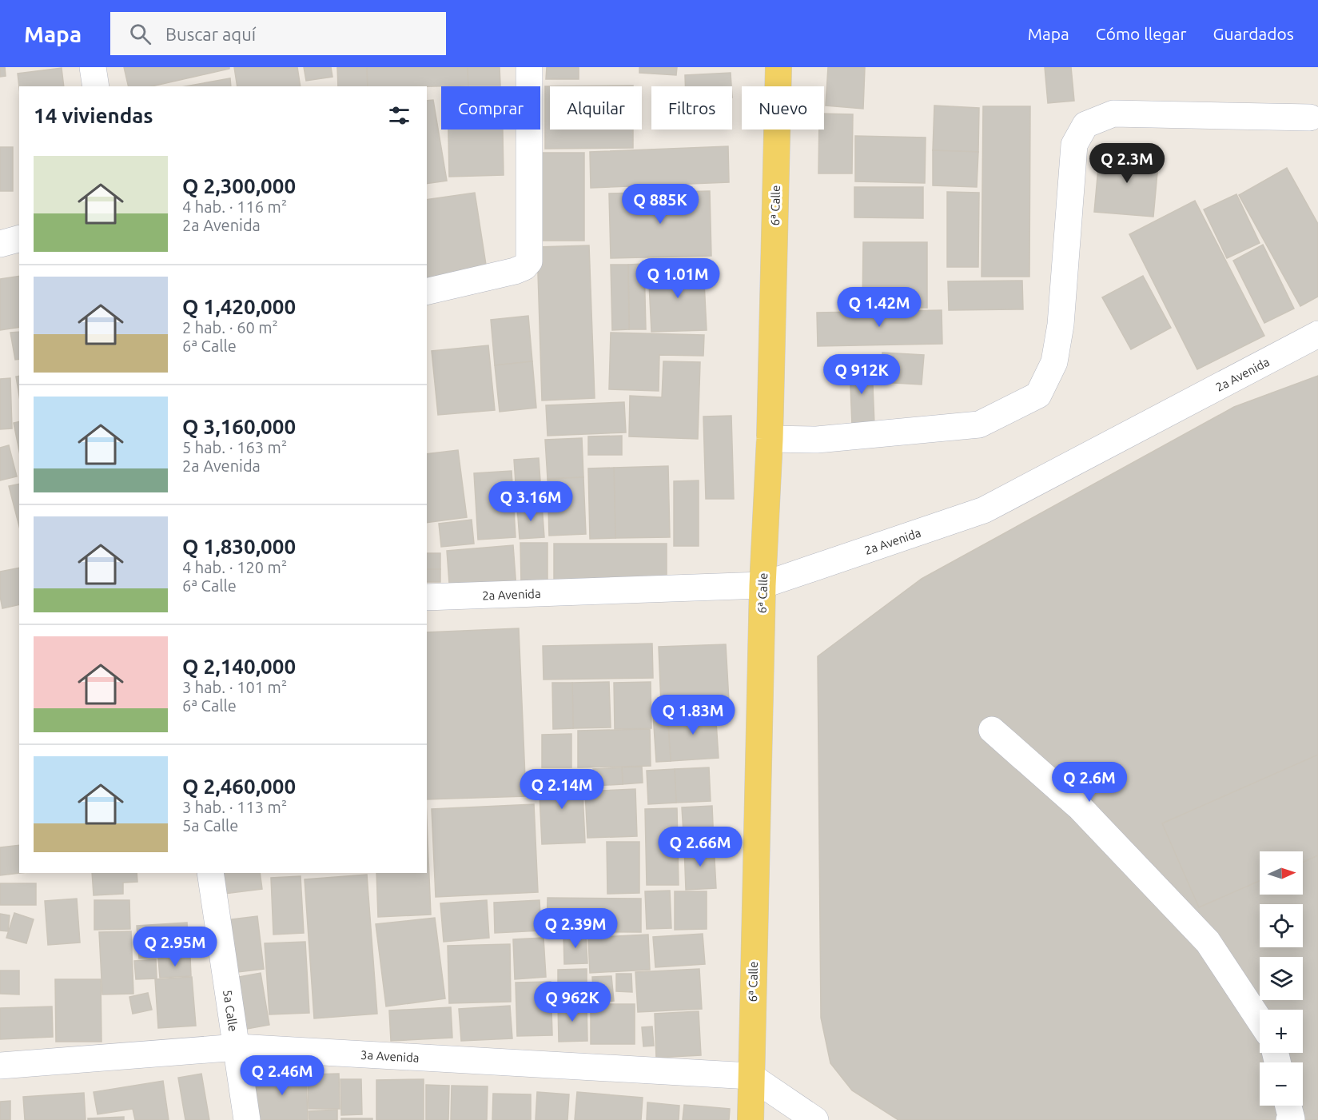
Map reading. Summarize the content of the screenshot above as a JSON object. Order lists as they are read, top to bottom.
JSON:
{
  "streets": {
    "main road": ["6ª Calle"],
    "street": ["2a Avenida", "5a Calle", "3a Avenida"]
  },
  "crossings": [
    ["6ª Calle", "2a Avenida"],
    ["6ª Calle", "3a Avenida"],
    ["5a Calle", "3a Avenida"]
  ],
  "north": "right",
  "page": {
    "header": "Mapa",
    "search": "Buscar aquí",
    "nav": ["Mapa", "Cómo llegar", "Guardados"],
    "chip": [
      "Comprar",
      "Alquilar",
      "Filtros",
      "Nuevo"
    ],
    "heading": "14 viviendas",
    "price": [
      "Q 2.3M",
      "Q 885K",
      "Q 1.01M",
      "Q 1.42M",
      "Q 912K",
      "Q 3.16M",
      "Q 1.83M",
      "Q 2.6M",
      "Q 2.14M",
      "Q 2.66M",
      "Q 2.39M",
      "Q 2.95M",
      "Q 962K",
      "Q 2.46M"
    ],
    "list": [
      {
        "name": "Q 2,300,000",
        "note": "4 hab. · 116 m² · 2a Avenida"
      },
      {
        "name": "Q 1,420,000",
        "note": "2 hab. · 60 m² · 6ª Calle"
      },
      {
        "name": "Q 3,160,000",
        "note": "5 hab. · 163 m² · 2a Avenida"
      },
      {
        "name": "Q 1,830,000",
        "note": "4 hab. · 120 m² · 6ª Calle"
      },
      {
        "name": "Q 2,140,000",
        "note": "3 hab. · 101 m² · 6ª Calle"
      },
      {
        "name": "Q 2,460,000",
        "note": "3 hab. · 113 m² · 5a Calle"
      }
    ],
    "map_buttons": ["+", "−"]
  }
}
